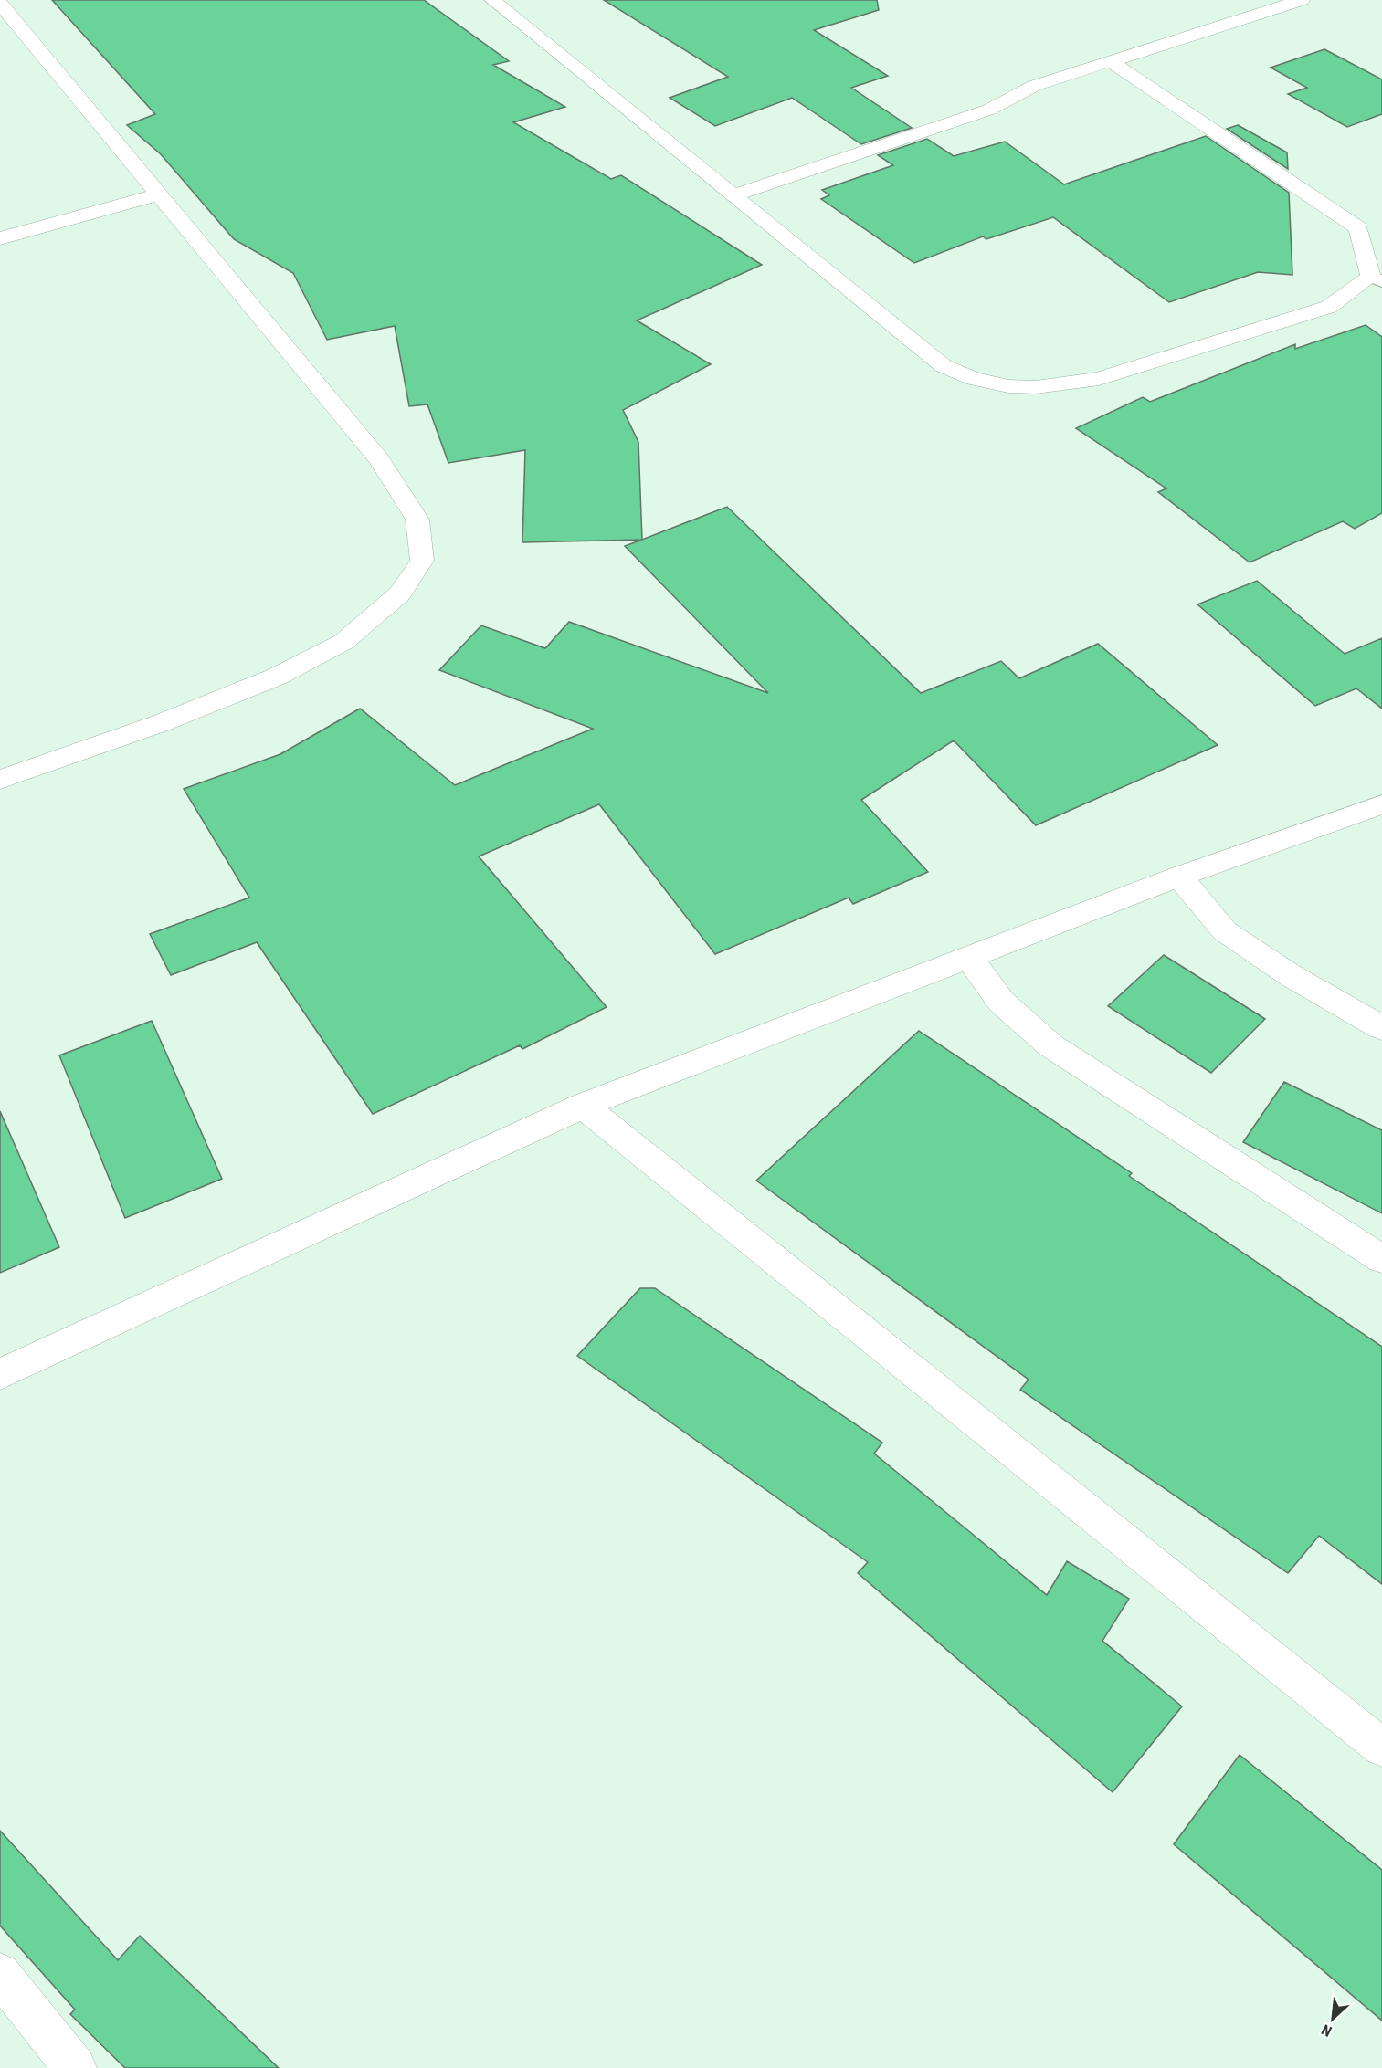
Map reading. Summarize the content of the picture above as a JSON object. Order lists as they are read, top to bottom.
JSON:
{
  "north": "bottom left"
}
